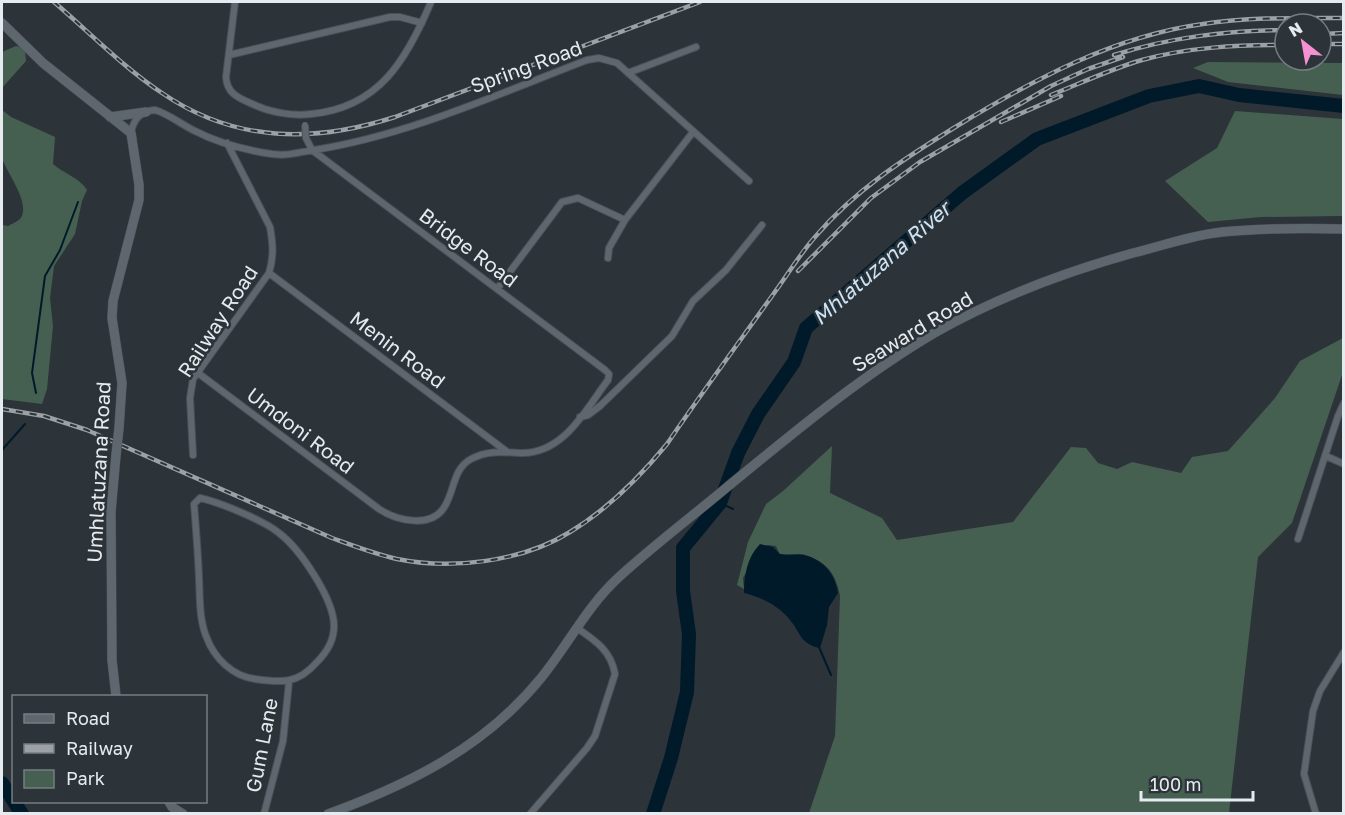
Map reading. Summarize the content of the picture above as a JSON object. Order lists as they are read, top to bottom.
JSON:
{
  "streets": {
    "street": [
      "Spring Road",
      "Bridge Road",
      "Railway Road",
      "Seaward Road",
      "Menin Road",
      "Umdoni Road",
      "Umhlatuzana Road",
      "Gum Lane"
    ]
  },
  "crossings": [
    ["Spring Road", "Bridge Road"],
    ["Railway Road", "Menin Road"],
    ["Railway Road", "Umdoni Road"],
    ["Menin Road", "Umdoni Road"]
  ],
  "water": ["Mhlatuzana River"],
  "legend": ["Road", "Railway", "Park"],
  "scale_bar": "100 m",
  "north": "top left"
}
